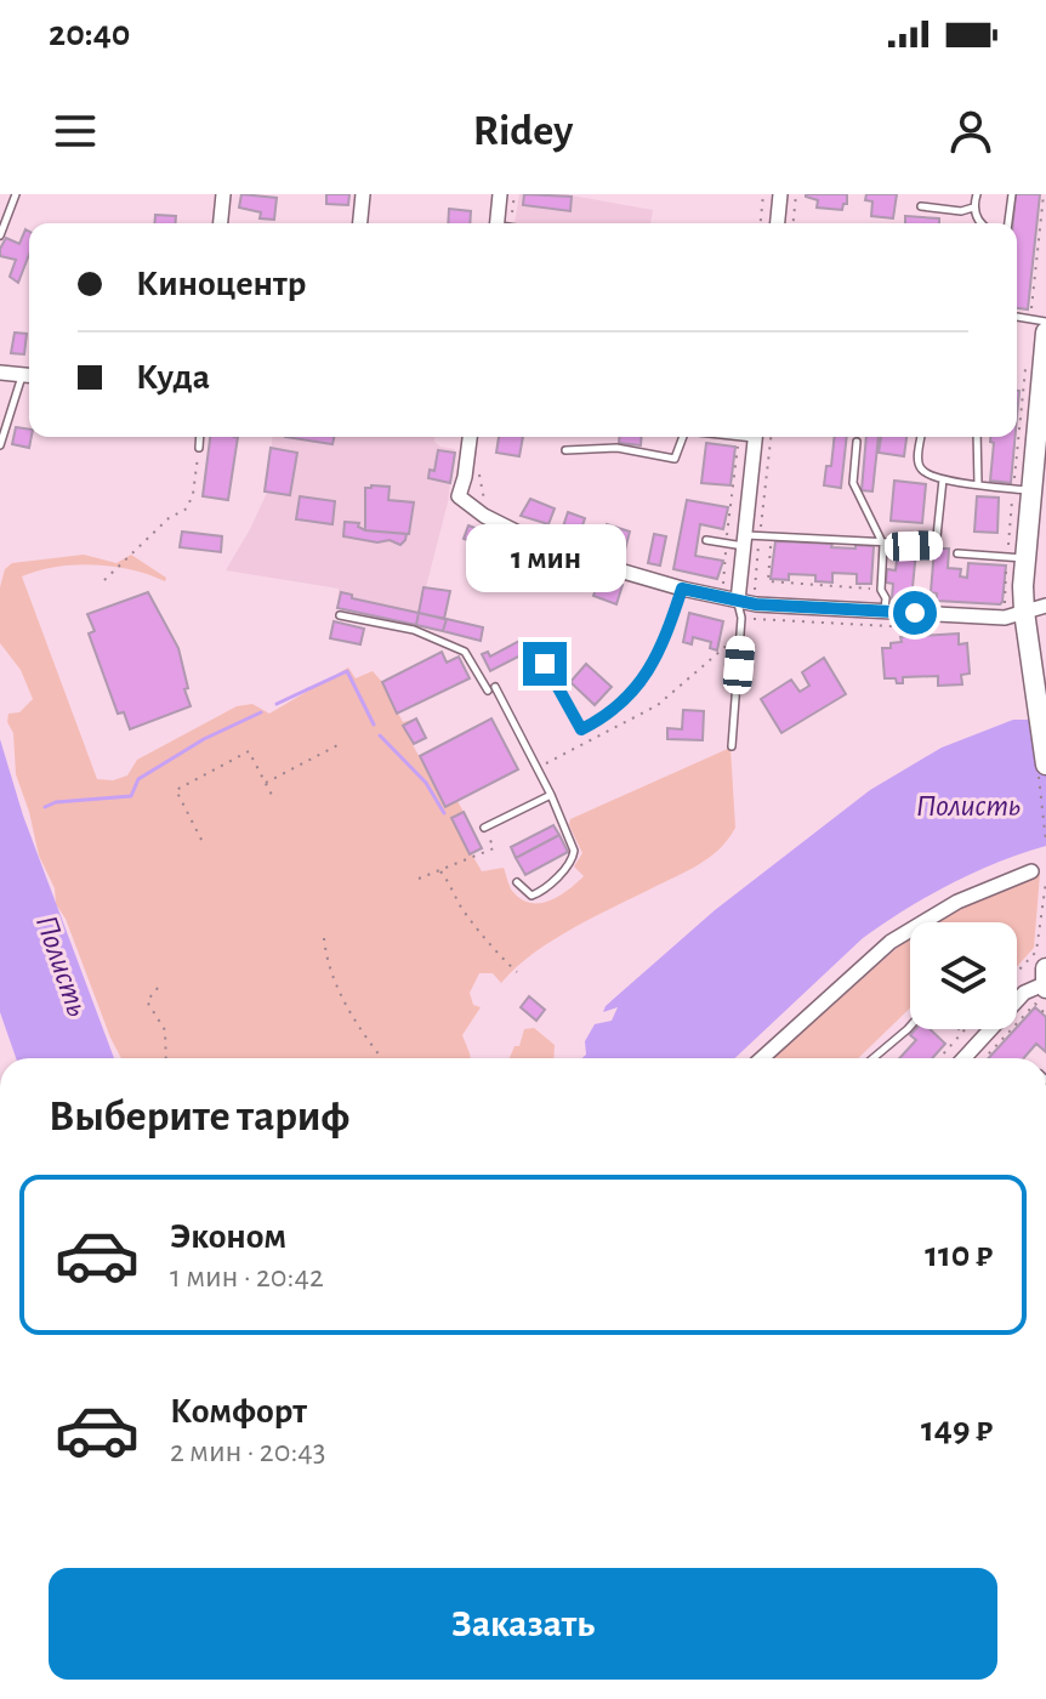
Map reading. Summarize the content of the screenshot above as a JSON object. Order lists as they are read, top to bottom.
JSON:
{
  "water": ["Полисть"],
  "page": {
    "status": "20:40",
    "header": "Ridey",
    "banner": ["Киноцентр", "Куда"],
    "bubble": "1 мин",
    "heading": "Выберите тариф",
    "list": [
      {
        "name": "Эконом",
        "note": "1 мин · 20:42",
        "value": "110 ₽"
      },
      {
        "name": "Комфорт",
        "note": "2 мин · 20:43",
        "value": "149 ₽"
      }
    ],
    "buttons": "Заказать"
  }
}
